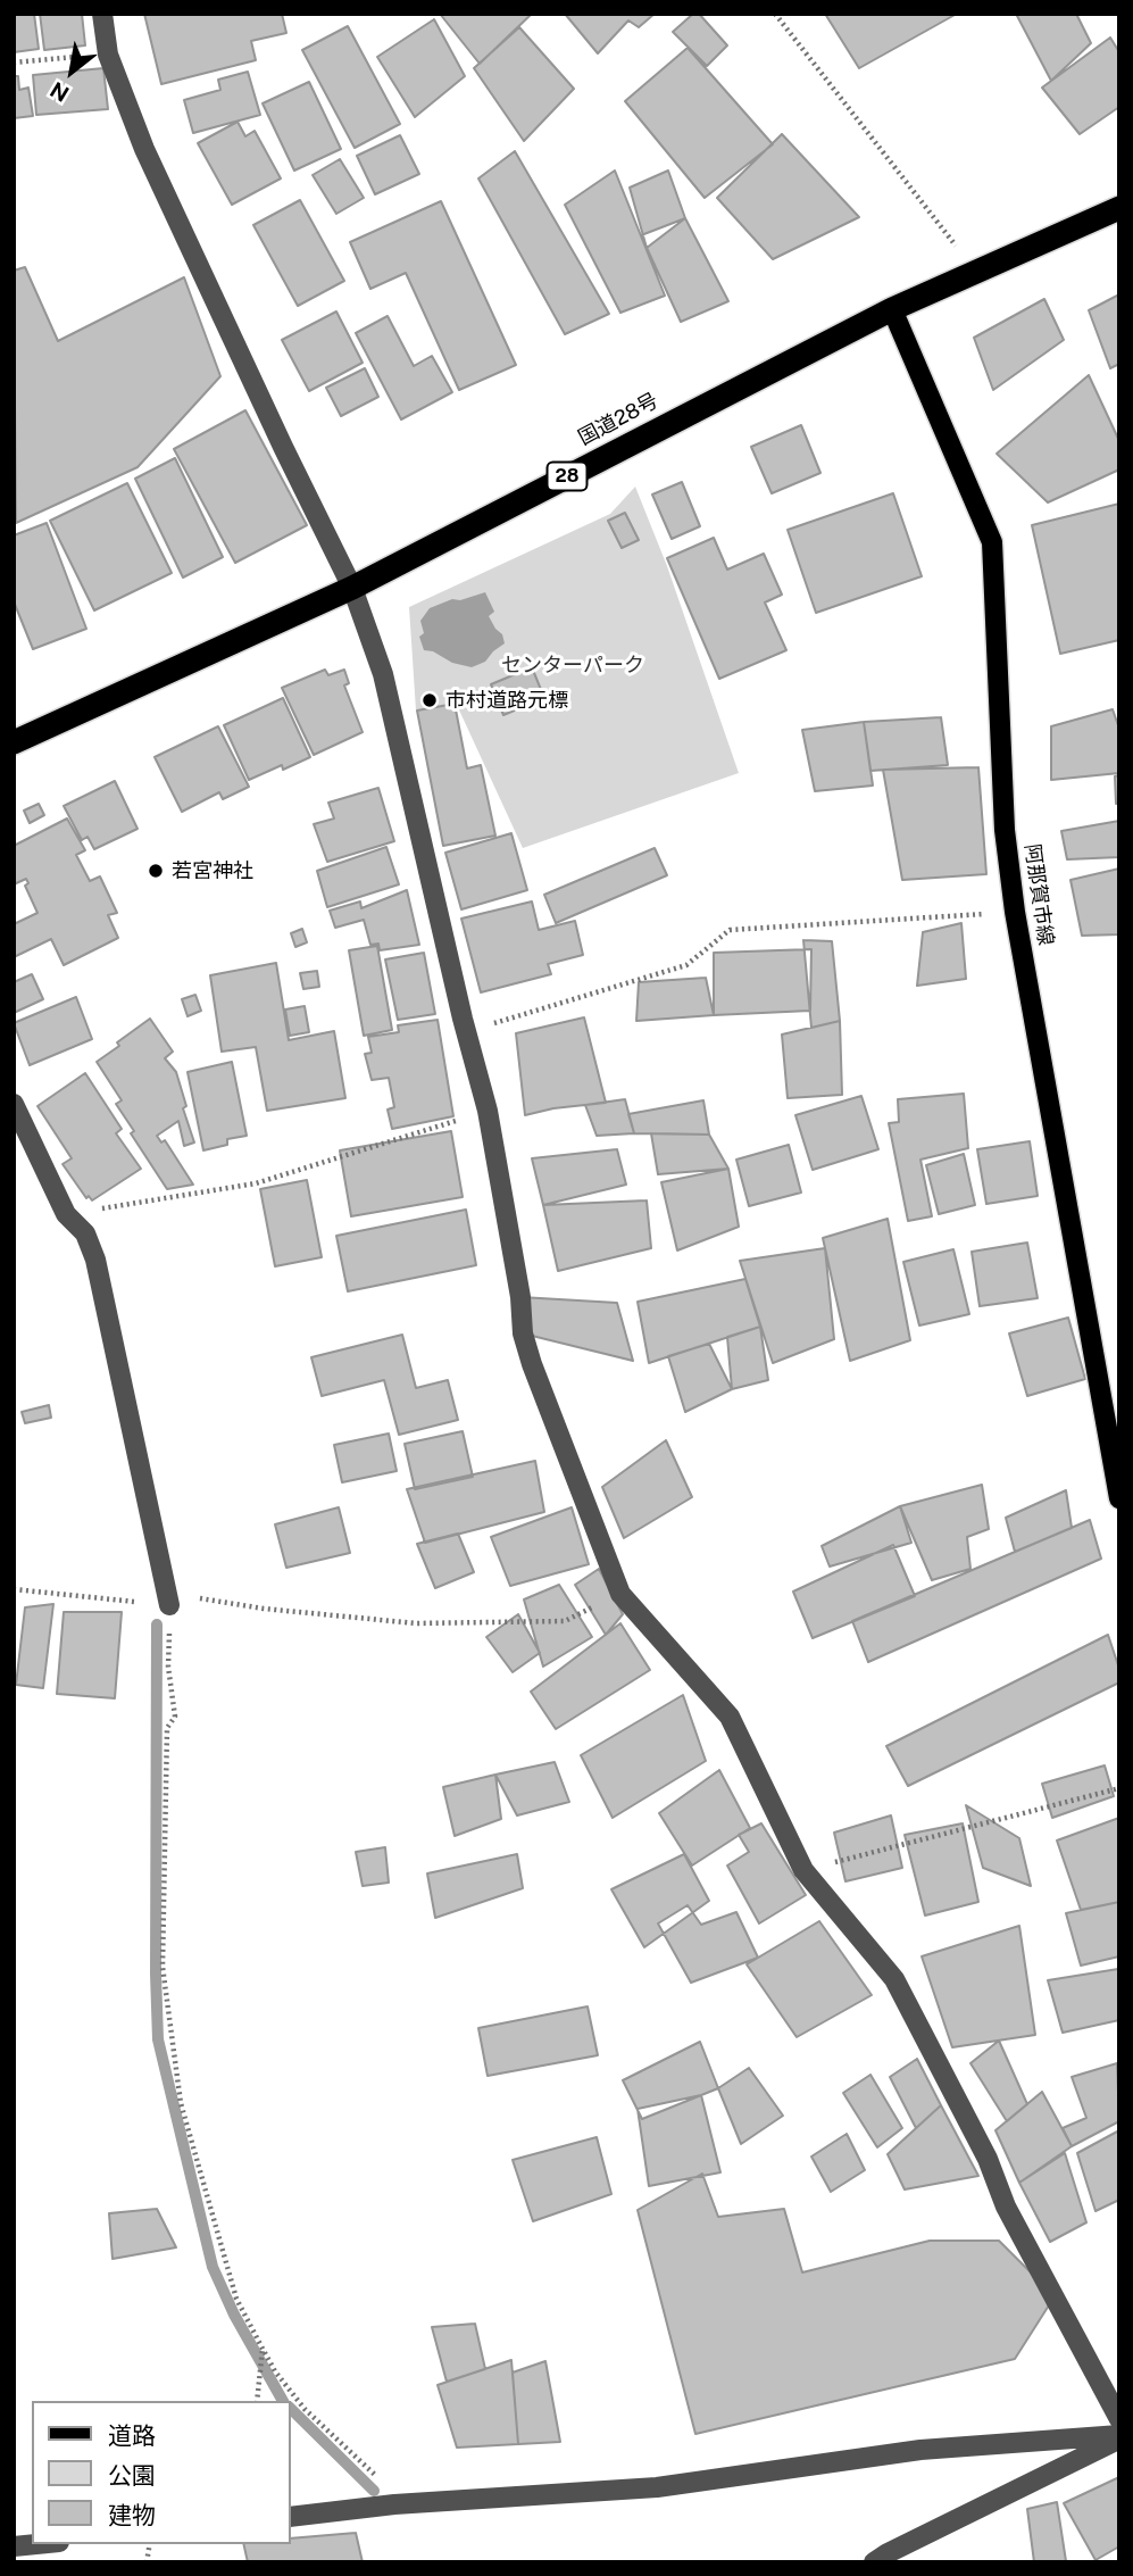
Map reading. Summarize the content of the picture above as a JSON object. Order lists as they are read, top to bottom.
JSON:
{
  "streets": {
    "highway": ["国道28号", "28"],
    "main road": ["阿那賀市線"]
  },
  "crossings": [
    ["国道28号", "阿那賀市線"]
  ],
  "parks": ["センターパーク"],
  "places": ["市村道路元標", "若宮神社"],
  "legend": ["道路", "公園", "建物"],
  "north": "bottom left"
}
